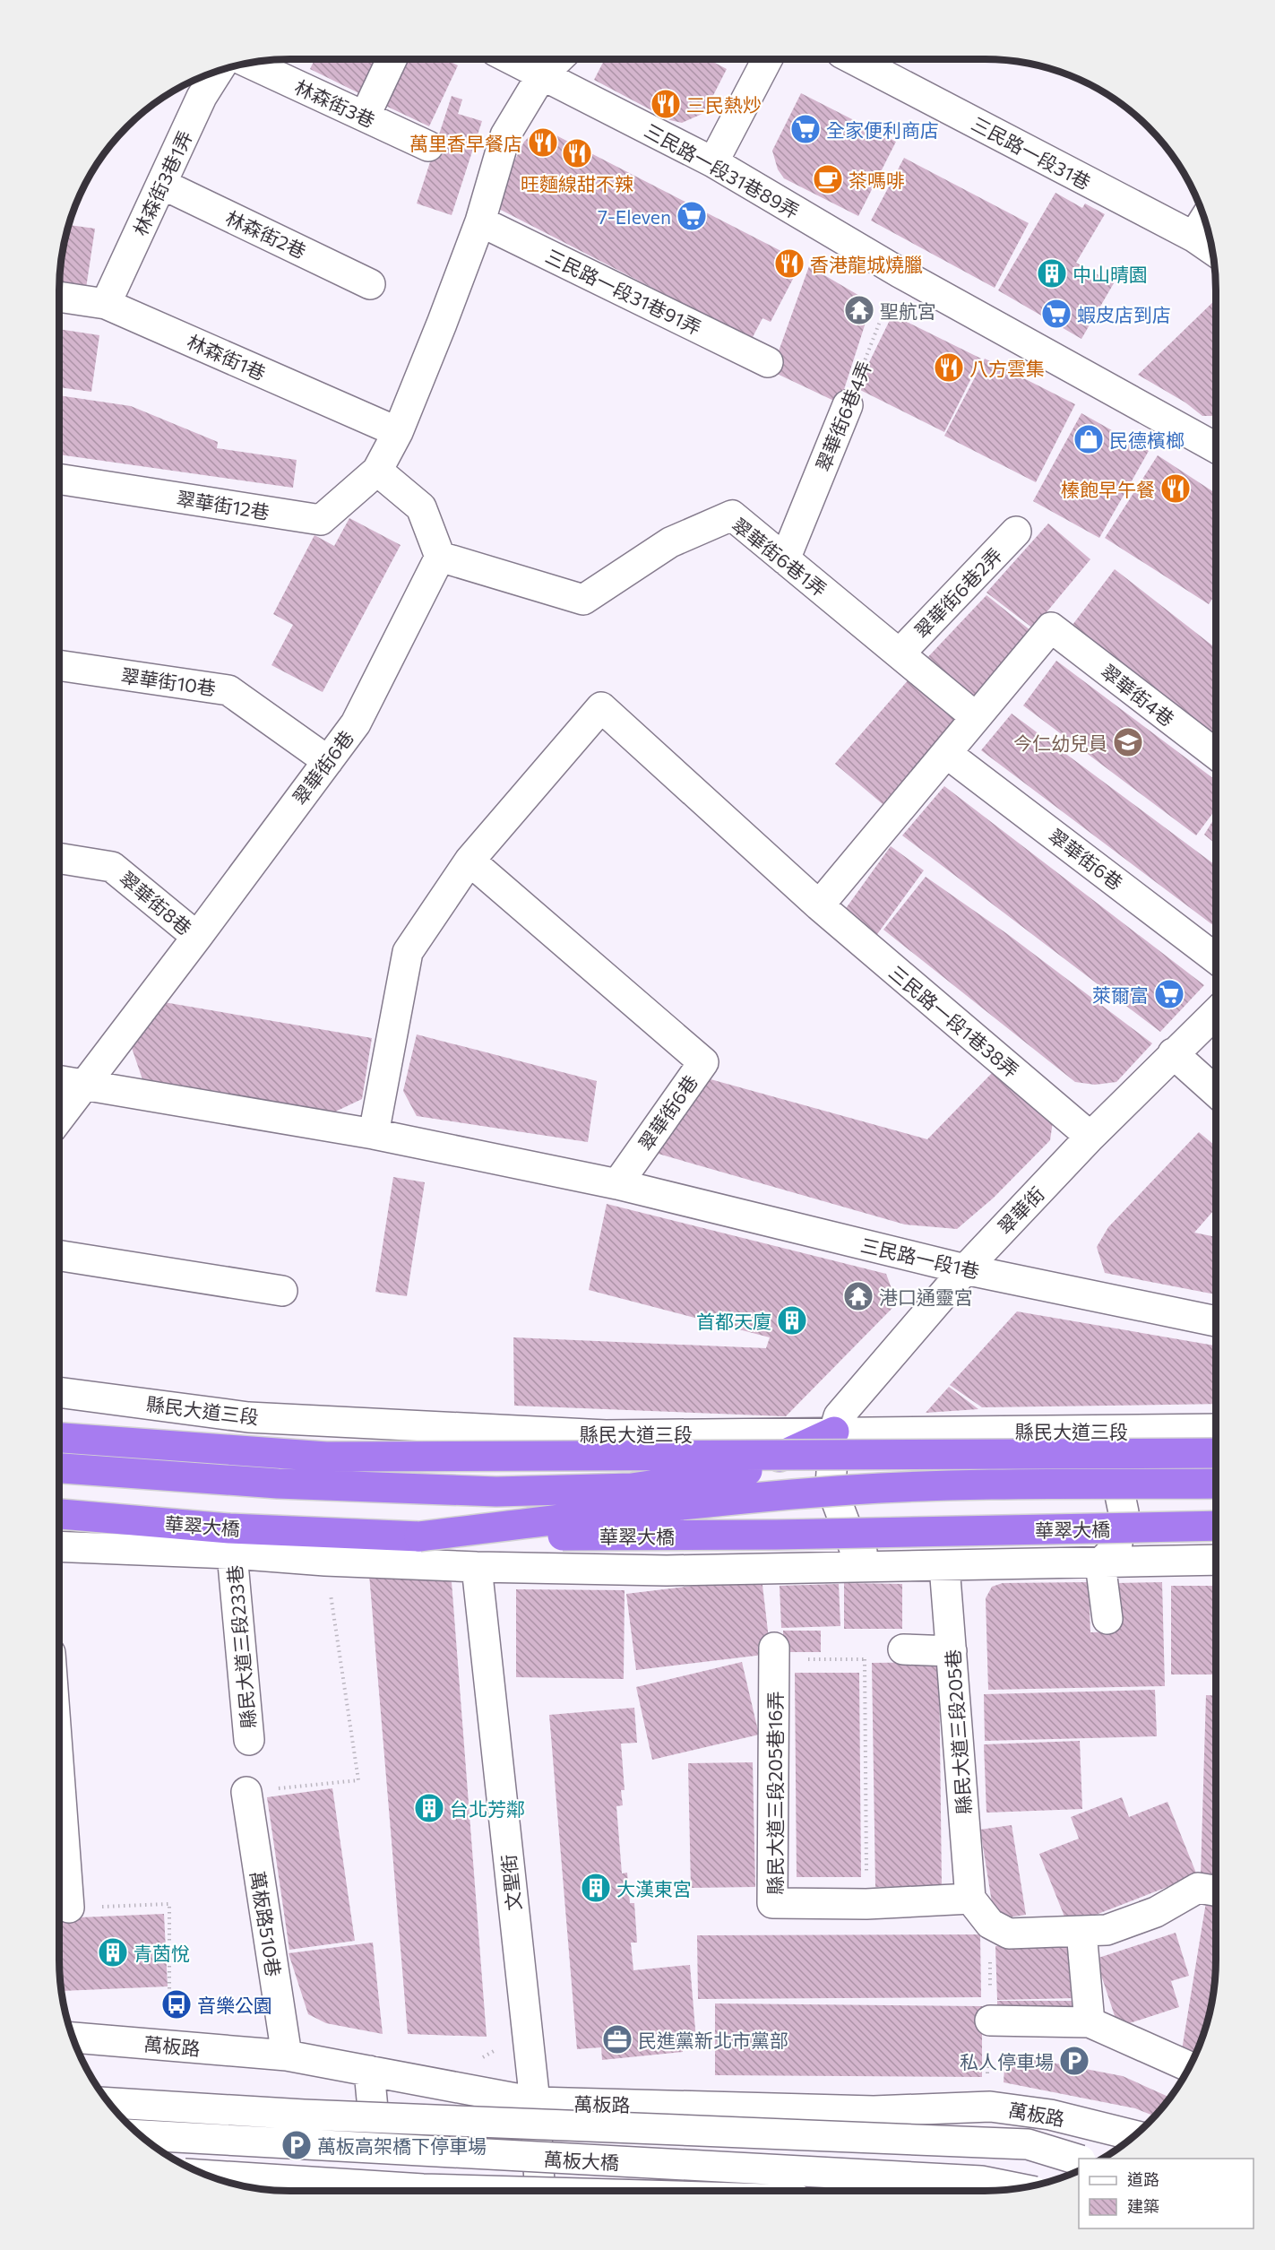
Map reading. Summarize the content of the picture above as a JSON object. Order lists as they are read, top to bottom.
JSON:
{
  "streets": {
    "highway": ["華翠大橋"],
    "street": [
      "林森街3巷",
      "三民路一段31巷",
      "三民路一段31巷89弄",
      "林森街3巷1弄",
      "林森街2巷",
      "三民路一段31巷91弄",
      "林森街1巷",
      "翠華街6巷4弄",
      "翠華街12巷",
      "翠華街6巷1弄",
      "翠華街6巷2弄",
      "翠華街10巷",
      "翠華街4巷",
      "翠華街6巷",
      "翠華街8巷",
      "三民路一段1巷38弄",
      "翠華街",
      "三民路一段1巷",
      "縣民大道三段",
      "縣民大道三段233巷",
      "縣民大道三段205巷",
      "縣民大道三段205巷16弄",
      "文聖街",
      "萬板路510巷",
      "萬板路",
      "萬板大橋"
    ]
  },
  "crossings": [
    ["三民路一段31巷89弄", "翠華街6巷4弄"],
    ["林森街3巷1弄", "林森街2巷"],
    ["林森街3巷1弄", "林森街1巷"],
    ["翠華街6巷4弄", "翠華街6巷1弄"],
    ["翠華街6巷1弄", "翠華街6巷2弄"],
    ["翠華街6巷1弄", "翠華街4巷"],
    ["翠華街6巷1弄", "翠華街6巷"],
    ["翠華街10巷", "翠華街6巷"],
    ["翠華街6巷", "翠華街8巷"],
    ["翠華街6巷", "三民路一段1巷"],
    ["三民路一段1巷38弄", "翠華街"],
    ["翠華街", "三民路一段1巷"],
    ["翠華街", "縣民大道三段"],
    ["縣民大道三段205巷", "縣民大道三段205巷16弄"],
    ["文聖街", "萬板路"],
    ["萬板路510巷", "萬板路"]
  ],
  "places": {
    "restaurant": [
      "三民熱炒",
      "萬里香早餐店",
      "旺麵線甜不辣",
      "香港龍城燒臘",
      "八方雲集",
      "榛飽早午餐"
    ],
    "supermarket": [
      "全家便利商店",
      "7-Eleven",
      "蝦皮店到店",
      "萊爾富"
    ],
    "cafe": ["茶嗎啡"],
    "building": [
      "中山晴園",
      "首都天廈",
      "台北芳鄰",
      "大漢東宮",
      "青茵悅"
    ],
    "temple": ["聖航宮", "港口通靈宮"],
    "shop": ["民德檳榔"],
    "school or university": ["今仁幼兒員"],
    "bus stop": ["音樂公園"],
    "office": ["民進黨新北市黨部"],
    "parking": ["私人停車場", "萬板高架橋下停車場"]
  },
  "legend": ["道路", "建築"]
}
